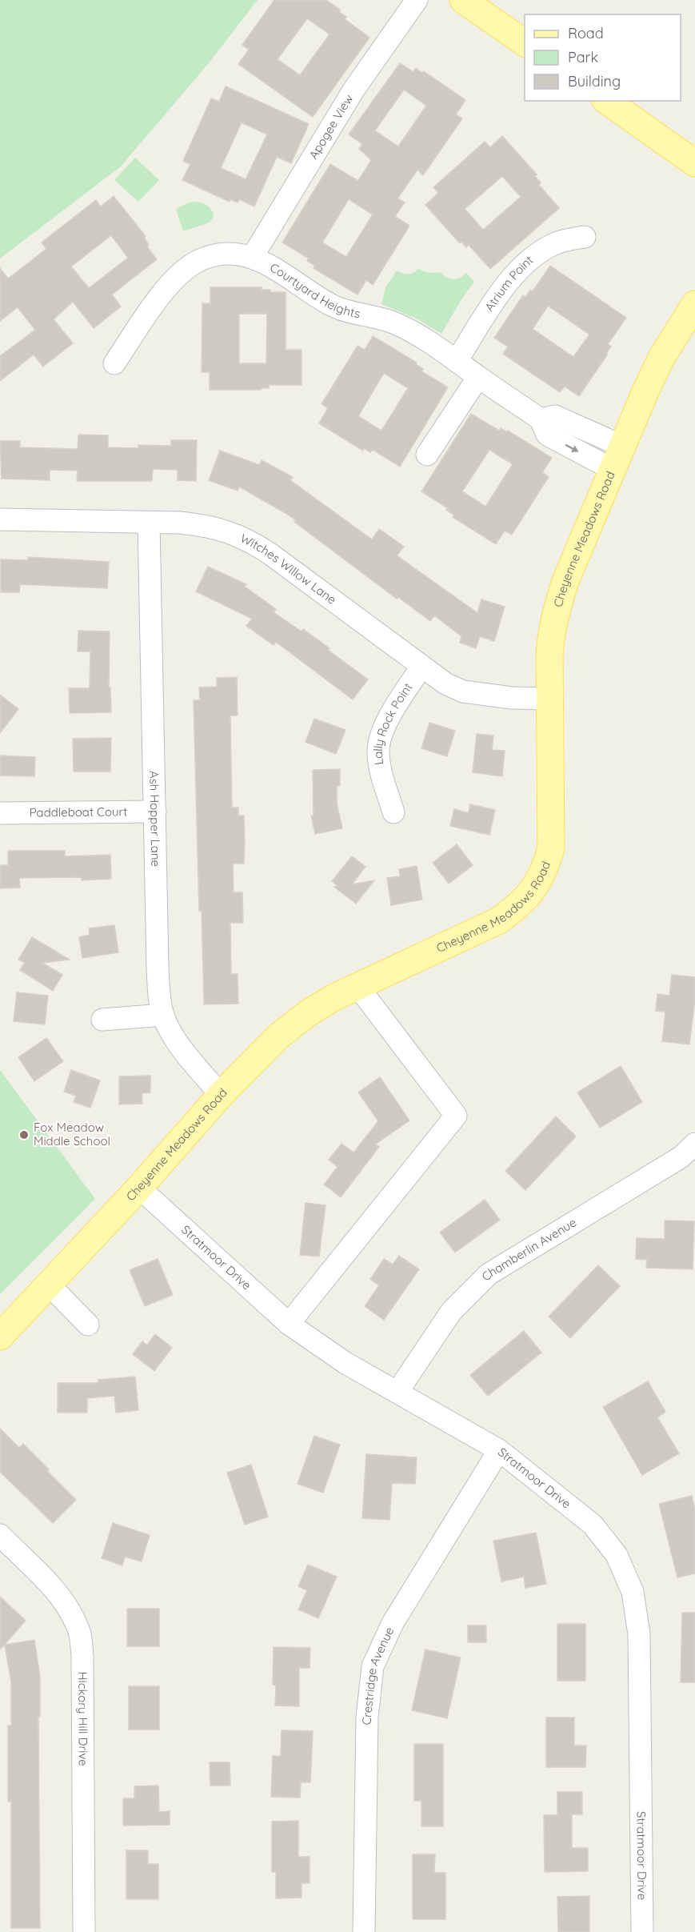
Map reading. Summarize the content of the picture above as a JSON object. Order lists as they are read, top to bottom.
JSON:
{
  "streets": {
    "main road": ["Cheyenne Meadows Road"],
    "street": [
      "Apogee View",
      "Atrium Point",
      "Courtyard Heights",
      "Witches Willow Lane",
      "Lally Rock Point",
      "Paddleboat Court",
      "Ash Hopper Lane",
      "Chamberlin Avenue",
      "Stratmoor Drive",
      "Crestridge Avenue",
      "Hickory Hill Drive"
    ]
  },
  "crossings": [
    ["Apogee View", "Courtyard Heights"],
    ["Atrium Point", "Courtyard Heights"],
    ["Courtyard Heights", "Cheyenne Meadows Road"],
    ["Cheyenne Meadows Road", "Witches Willow Lane"],
    ["Cheyenne Meadows Road", "Ash Hopper Lane"],
    ["Cheyenne Meadows Road", "Stratmoor Drive"],
    ["Witches Willow Lane", "Lally Rock Point"],
    ["Witches Willow Lane", "Ash Hopper Lane"],
    ["Paddleboat Court", "Ash Hopper Lane"],
    ["Chamberlin Avenue", "Stratmoor Drive"],
    ["Stratmoor Drive", "Crestridge Avenue"]
  ],
  "places": ["Fox Meadow Middle School"],
  "legend": ["Road", "Park", "Building"]
}
